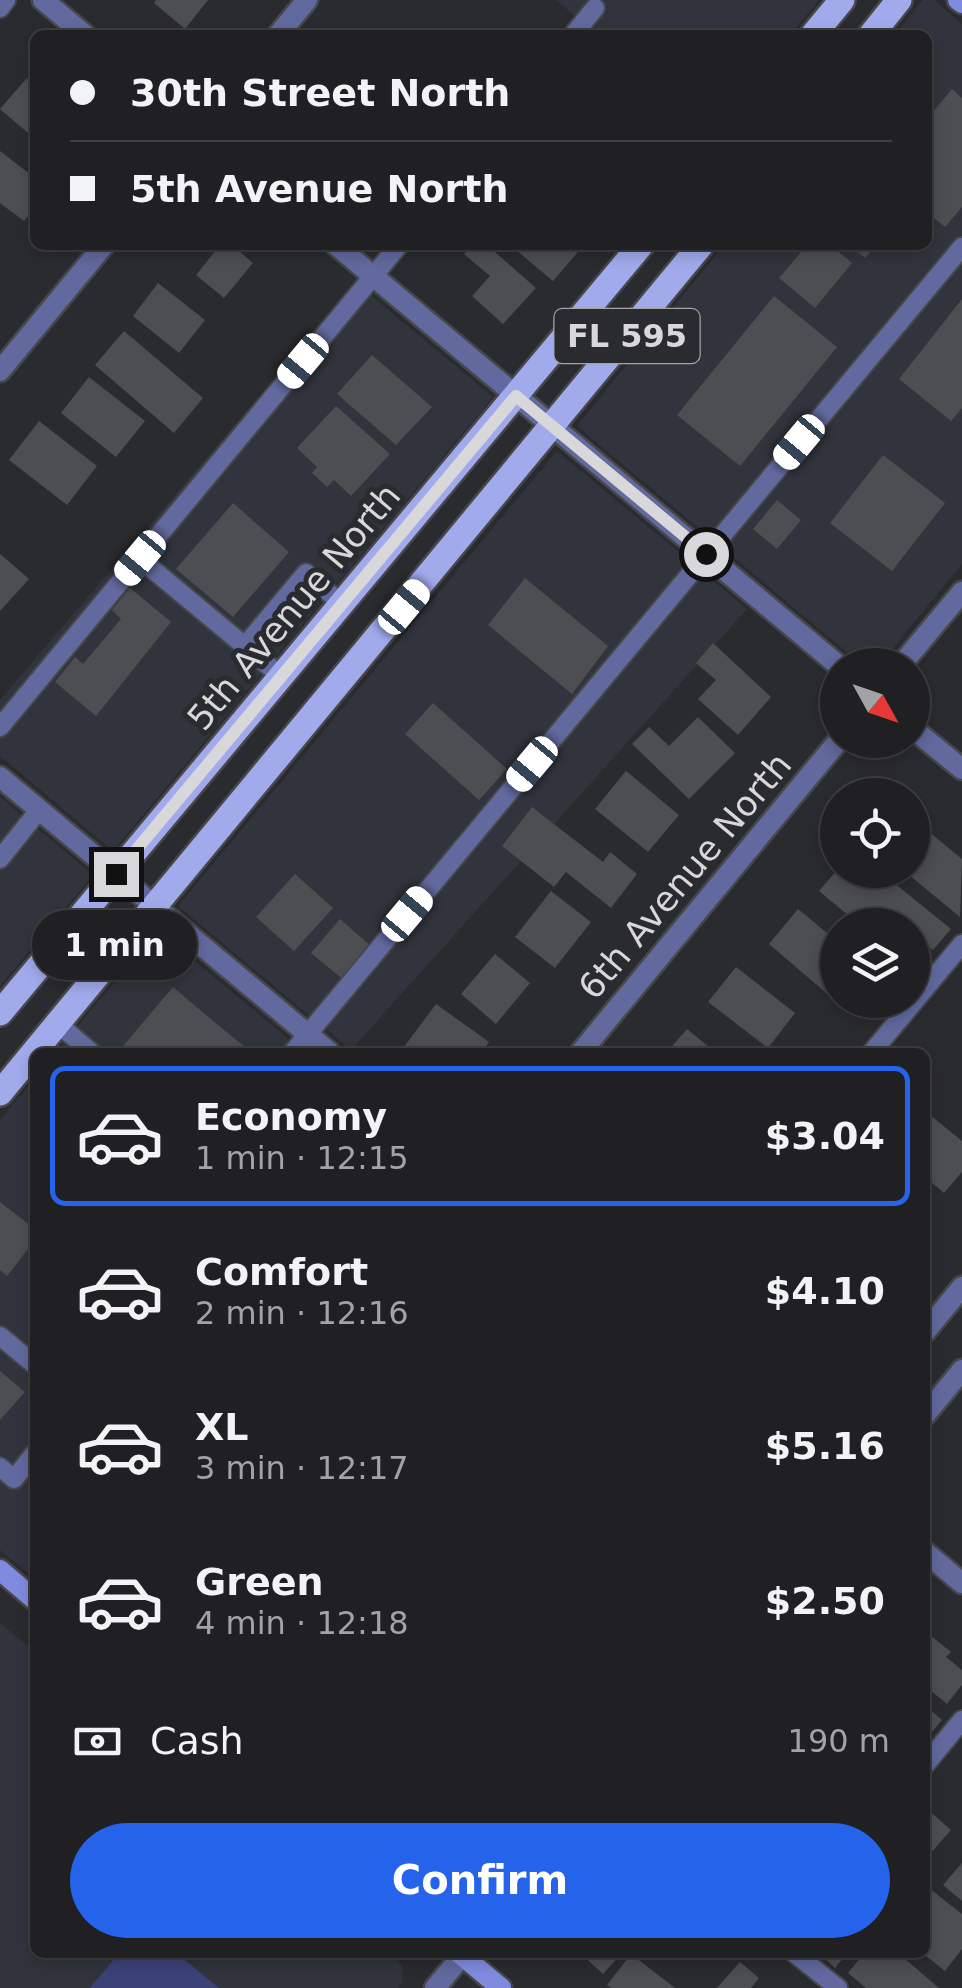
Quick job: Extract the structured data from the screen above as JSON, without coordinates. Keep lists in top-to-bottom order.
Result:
{
  "streets": {
    "main road": ["FL 595", "5th Avenue North"],
    "street": ["6th Avenue North"]
  },
  "north": "bottom right",
  "page": {
    "banner": ["30th Street North", "5th Avenue North"],
    "bubble": "1 min",
    "list": [
      {
        "name": "Economy",
        "note": "1 min · 12:15",
        "value": "$3.04"
      },
      {
        "name": "Comfort",
        "note": "2 min · 12:16",
        "value": "$4.10"
      },
      {
        "name": "XL",
        "note": "3 min · 12:17",
        "value": "$5.16"
      },
      {
        "name": "Green",
        "note": "4 min · 12:18",
        "value": "$2.50"
      }
    ],
    "pay": ["Cash", "190 m"],
    "buttons": "Confirm"
  }
}
